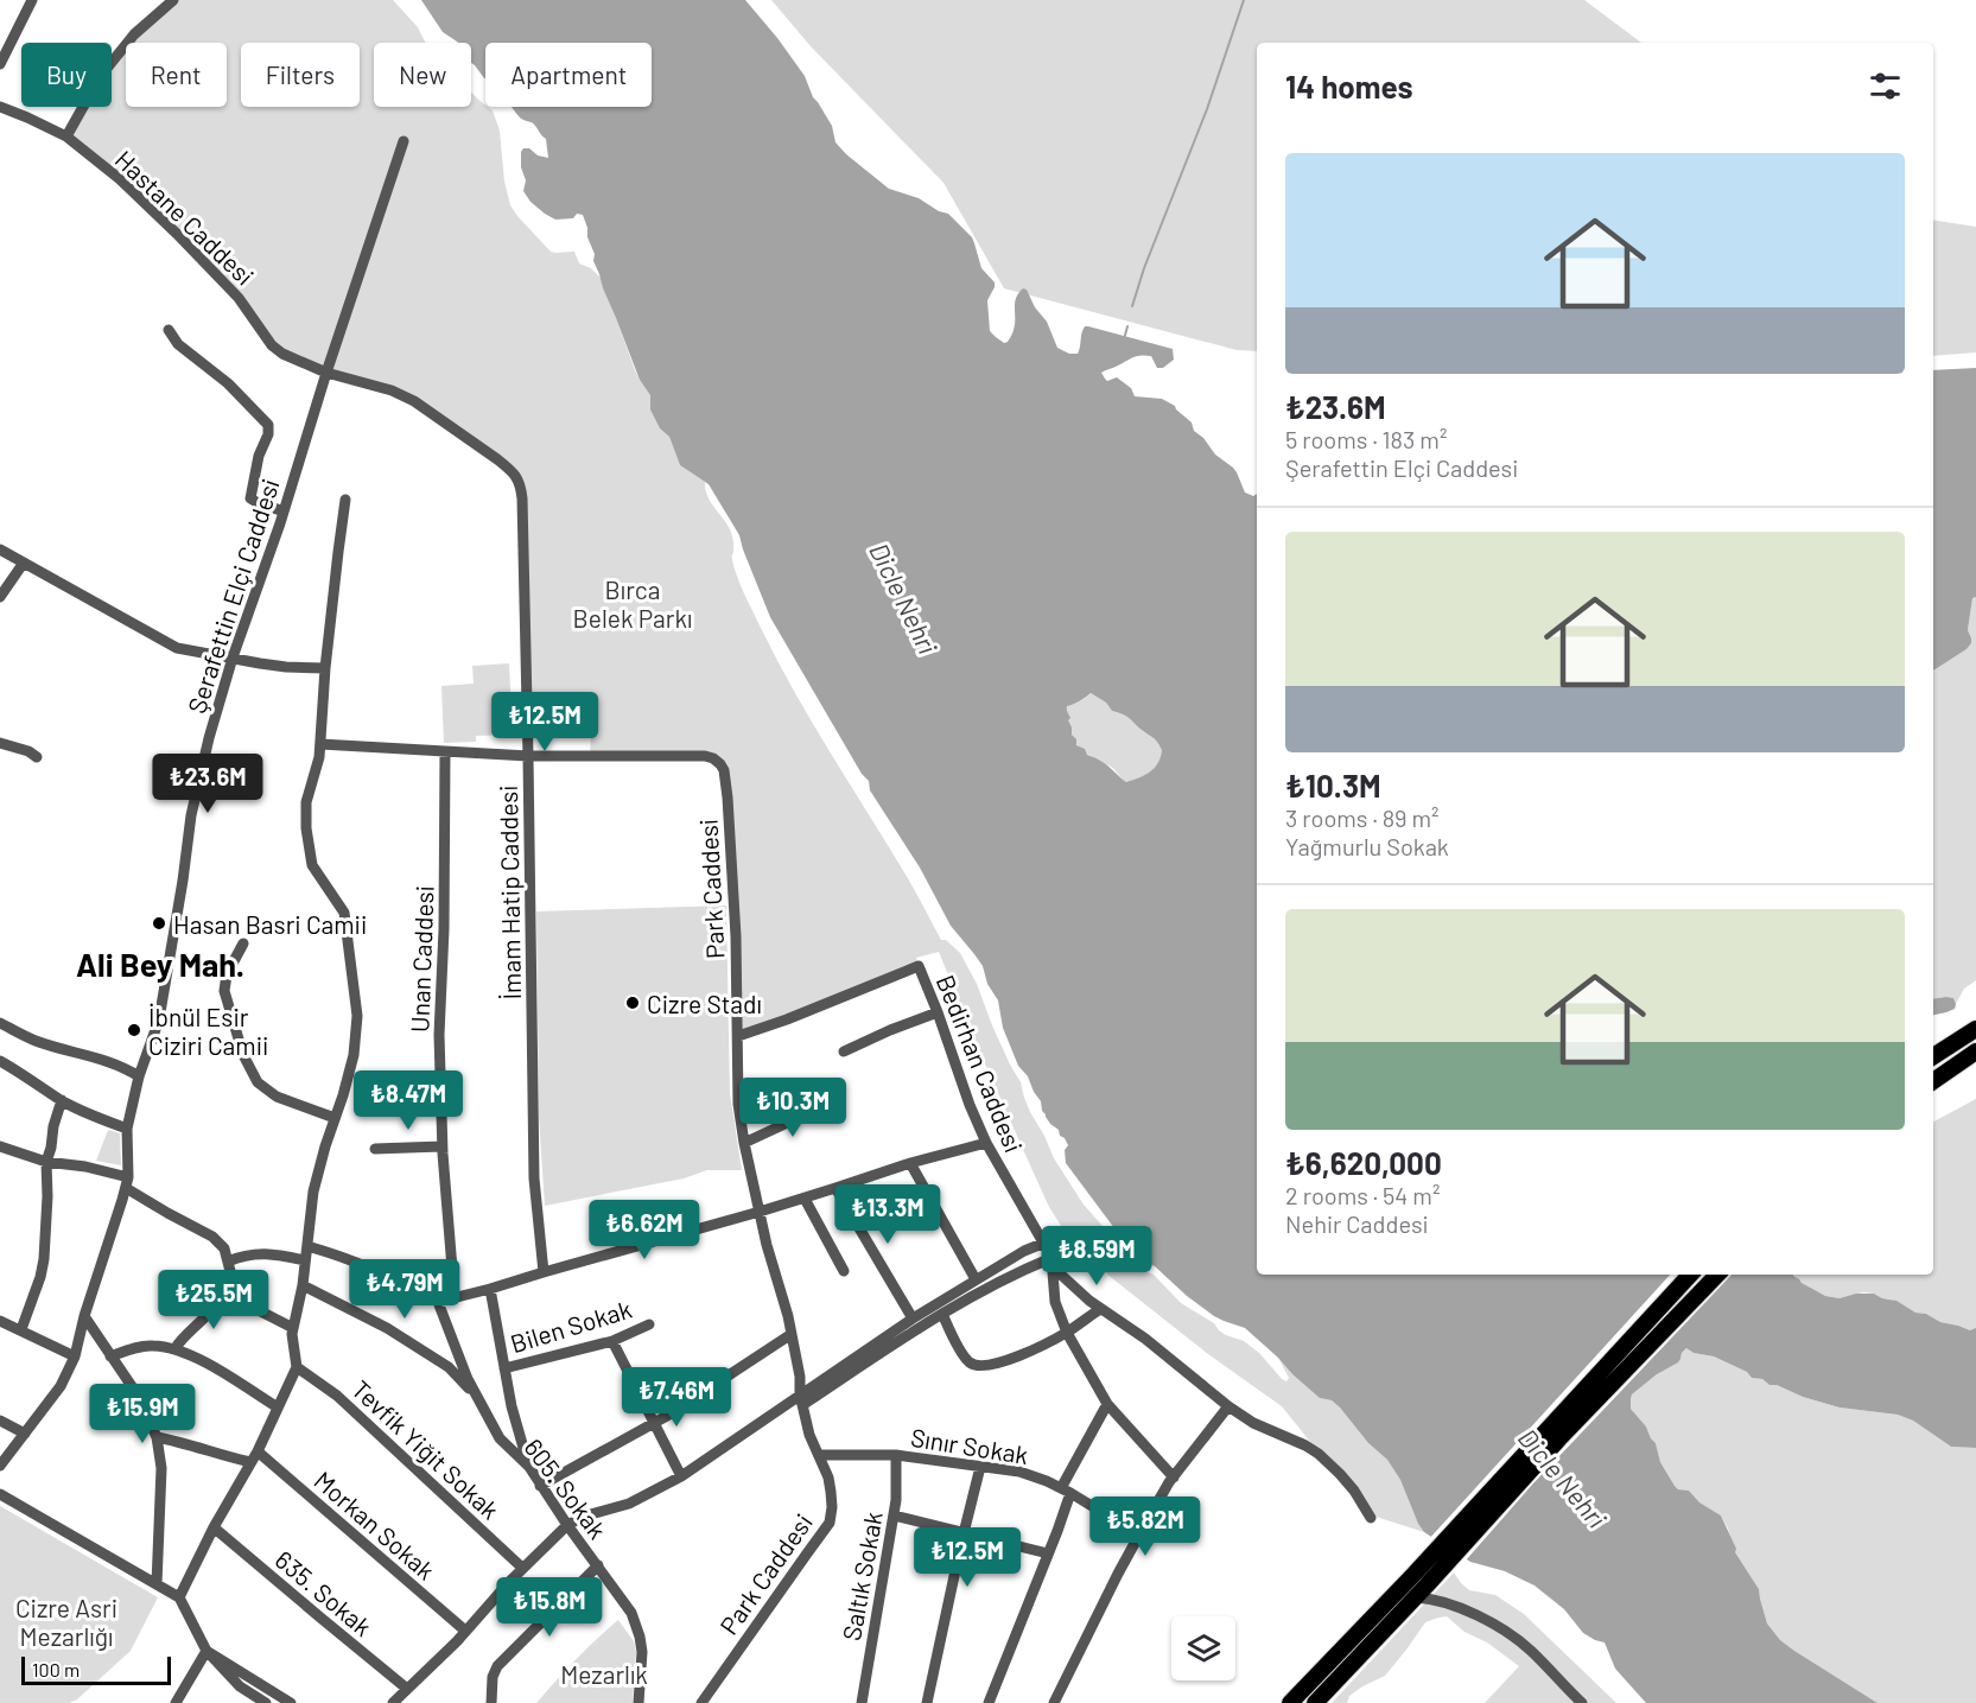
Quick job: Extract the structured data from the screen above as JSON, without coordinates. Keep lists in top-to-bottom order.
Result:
{
  "streets": {
    "street": [
      "Hastane Caddesi",
      "Şerafettin Elçi Caddesi",
      "Park Caddesi",
      "İmam Hatip Caddesi",
      "Unan Caddesi",
      "Bedirhan Caddesi",
      "Bilen Sokak",
      "Sınır Sokak",
      "Tevfik Yiğit Sokak",
      "605. Sokak",
      "Morkan Sokak",
      "Saltık Sokak",
      "635. Sokak"
    ]
  },
  "crossings": [
    ["Hastane Caddesi", "Şerafettin Elçi Caddesi"],
    ["Hastane Caddesi", "İmam Hatip Caddesi"],
    ["Şerafettin Elçi Caddesi", "İmam Hatip Caddesi"],
    ["Park Caddesi", "İmam Hatip Caddesi"],
    ["Park Caddesi", "Unan Caddesi"],
    ["Park Caddesi", "Bedirhan Caddesi"],
    ["Park Caddesi", "Sınır Sokak"],
    ["Sınır Sokak", "Saltık Sokak"]
  ],
  "districts": ["Ali Bey Mah."],
  "water": ["Dicle Nehri"],
  "parks": ["Bırca Belek Parkı", "Cizre Asri Mezarlığı", "Mezarlık"],
  "places": ["Hasan Basri Camii", "Cizre Stadı", "İbnül Esir Ciziri Camii"],
  "scale_bar": "100 m",
  "page": {
    "chip": [
      "Buy",
      "Rent",
      "Filters",
      "New",
      "Apartment"
    ],
    "heading": "14 homes",
    "list": [
      {
        "name": "₺23.6M",
        "note": "5 rooms · 183 m² · Şerafettin Elçi Caddesi"
      },
      {
        "name": "₺10.3M",
        "note": "3 rooms · 89 m² · Yağmurlu Sokak"
      },
      {
        "name": "₺6,620,000",
        "note": "2 rooms · 54 m² · Nehir Caddesi"
      }
    ],
    "price": [
      "₺12.5M",
      "₺23.6M",
      "₺8.47M",
      "₺10.3M",
      "₺13.3M",
      "₺6.62M",
      "₺8.59M",
      "₺4.79M",
      "₺25.5M",
      "₺7.46M",
      "₺15.9M",
      "₺5.82M",
      "₺12.5M",
      "₺15.8M"
    ],
    "scale": "100 m"
  }
}
